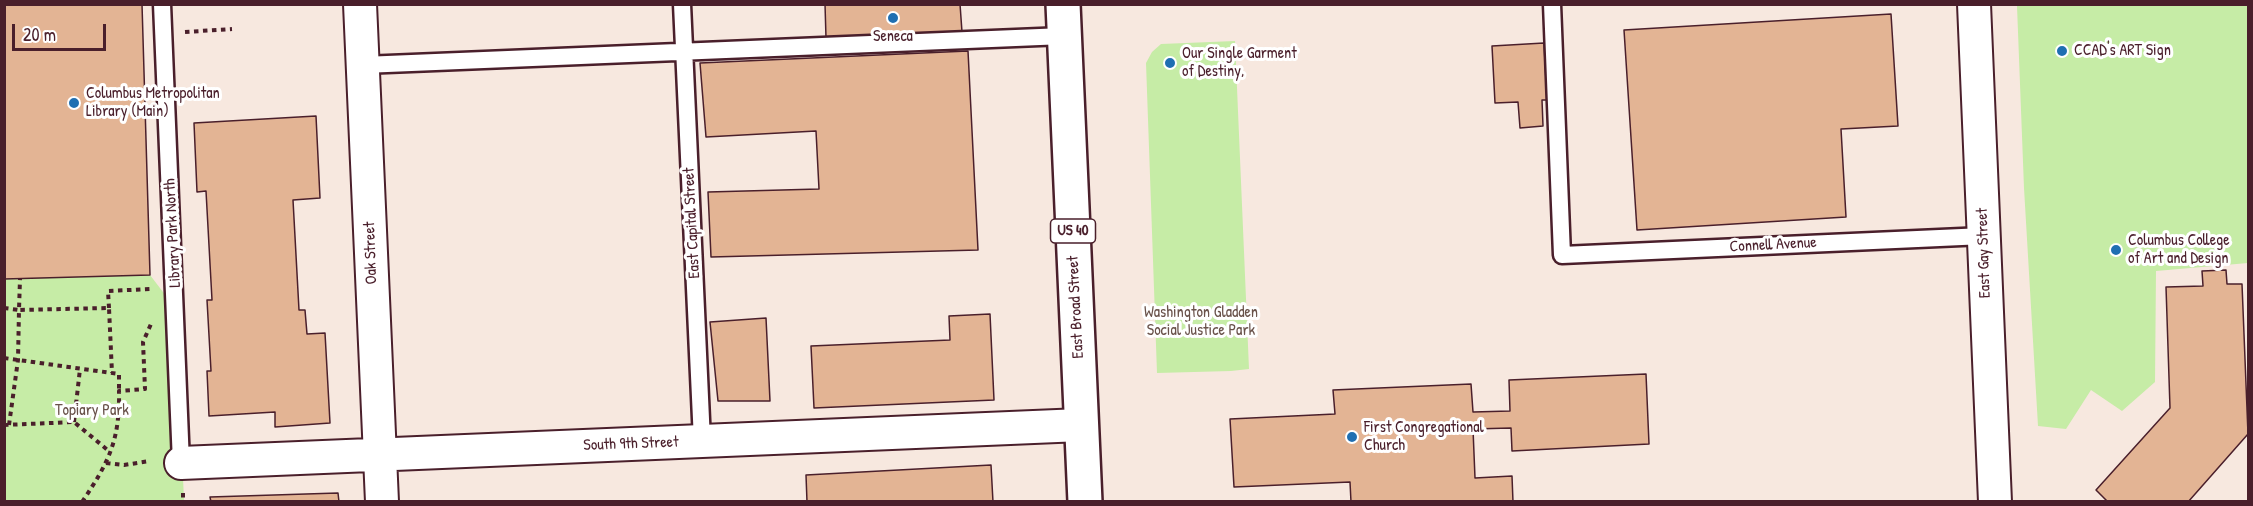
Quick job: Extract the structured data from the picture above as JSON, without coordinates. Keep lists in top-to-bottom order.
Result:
{
  "streets": {
    "main road": ["US 40", "East Broad Street"],
    "street": ["Oak Street", "East Gay Street", "South 9th Street"],
    "lane": ["East Capital Street", "Library Park North", "Connell Avenue"]
  },
  "crossings": [
    ["East Capital Street", "South 9th Street"],
    ["Library Park North", "South 9th Street"],
    ["Connell Avenue", "East Gay Street"],
    ["Oak Street", "South 9th Street"],
    ["East Broad Street", "South 9th Street"]
  ],
  "parks": ["Washington Gladden Social Justice Park", "Topiary Park"],
  "places": [
    "Seneca",
    "CCAD's ART Sign",
    "Our Single Garment of Destiny,",
    "Columbus Metropolitan Library (Main)",
    "Columbus College of Art and Design",
    "First Congregational Church"
  ],
  "scale_bar": "20 m"
}
